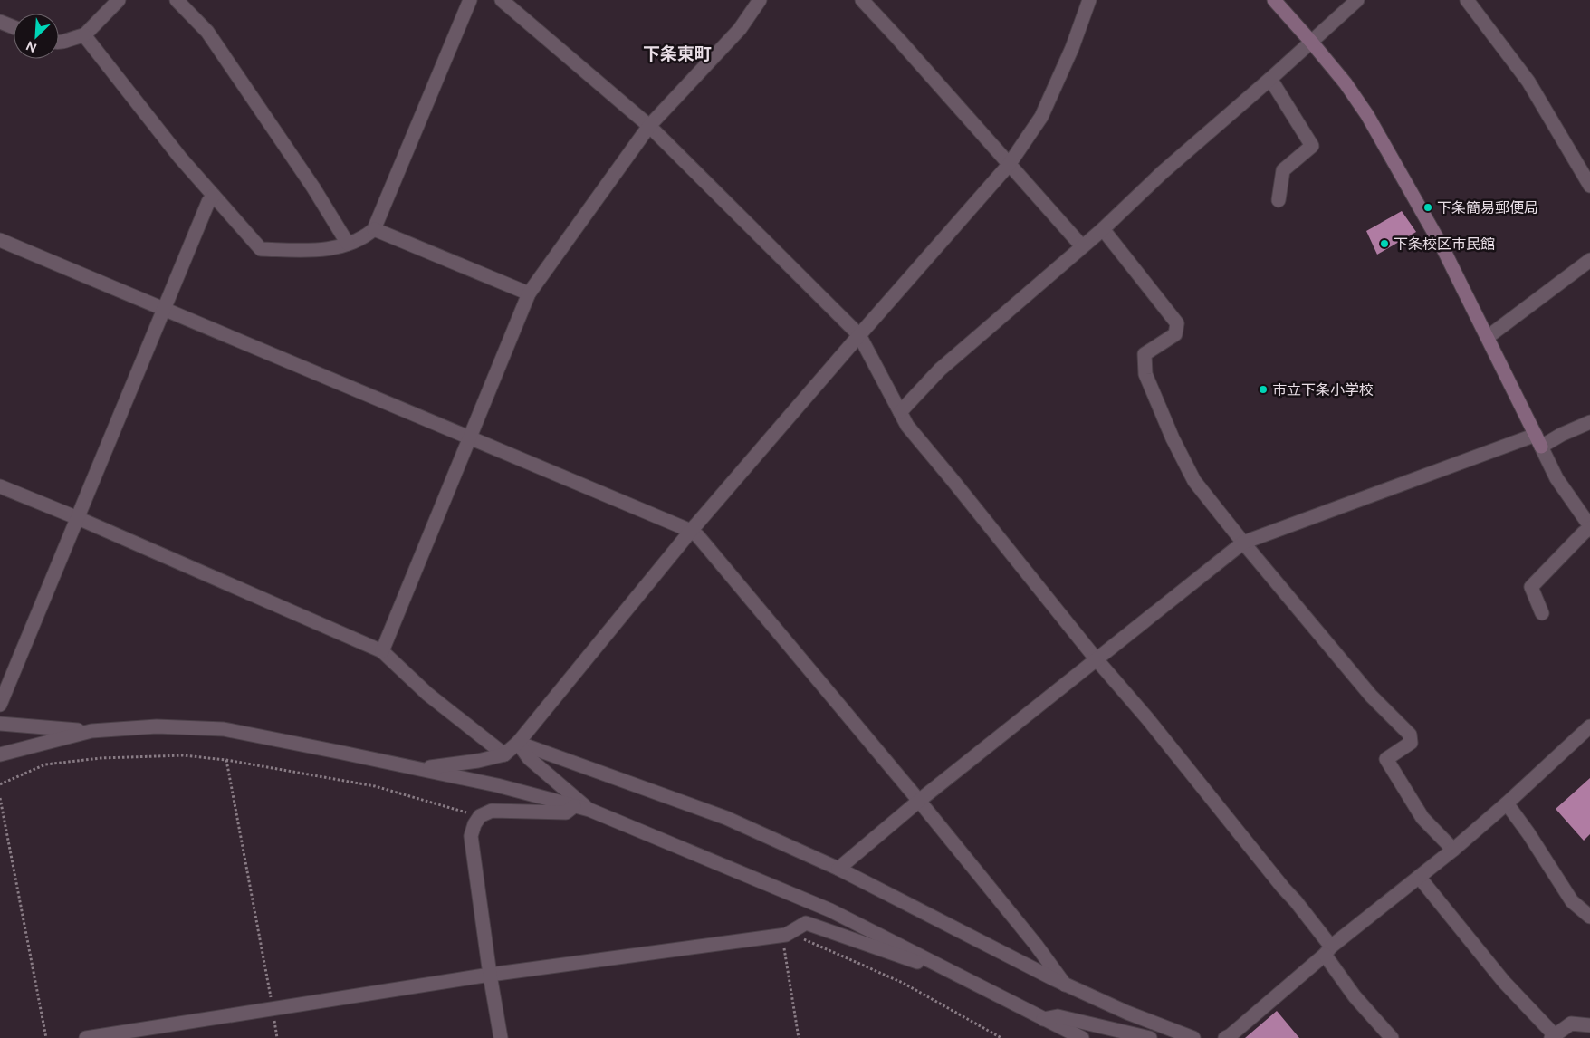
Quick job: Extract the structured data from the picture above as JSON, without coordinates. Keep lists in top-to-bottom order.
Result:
{
  "districts": ["下条東町"],
  "places": ["下条簡易郵便局", "下条校区市民館", "市立下条小学校"],
  "north": "bottom left"
}
